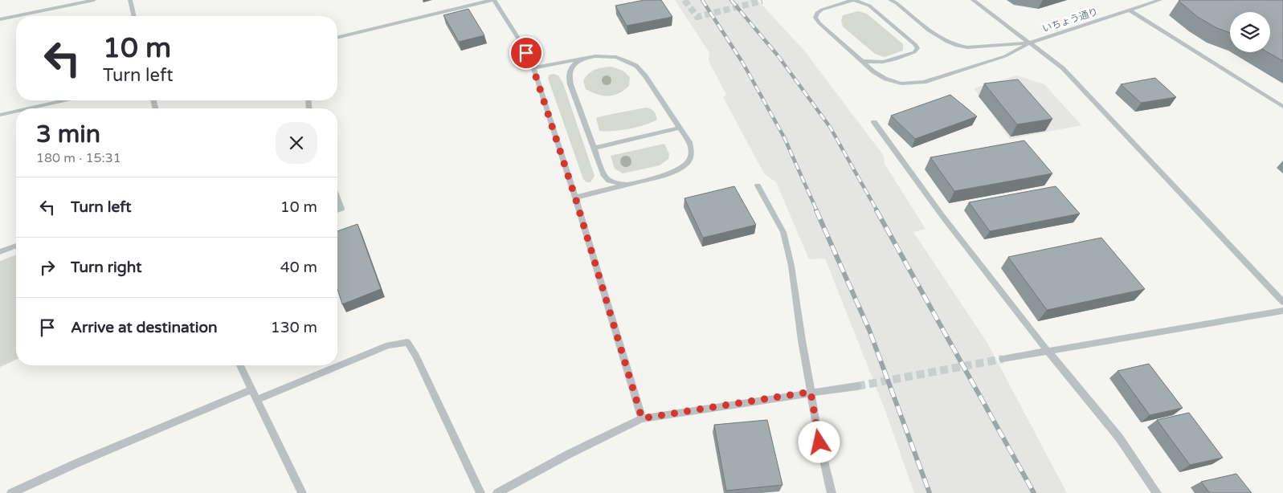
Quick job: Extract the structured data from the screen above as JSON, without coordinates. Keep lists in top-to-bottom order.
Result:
{
  "streets": {
    "street": ["いちょう通り"]
  },
  "page": {
    "turn": ["10 m", "Turn left"],
    "heading": ["3 min", "180 m · 15:31"],
    "list": [
      {
        "name": "Turn left",
        "value": "10 m"
      },
      {
        "name": "Turn right",
        "value": "40 m"
      },
      {
        "name": "Arrive at destination",
        "value": "130 m"
      }
    ]
  }
}
